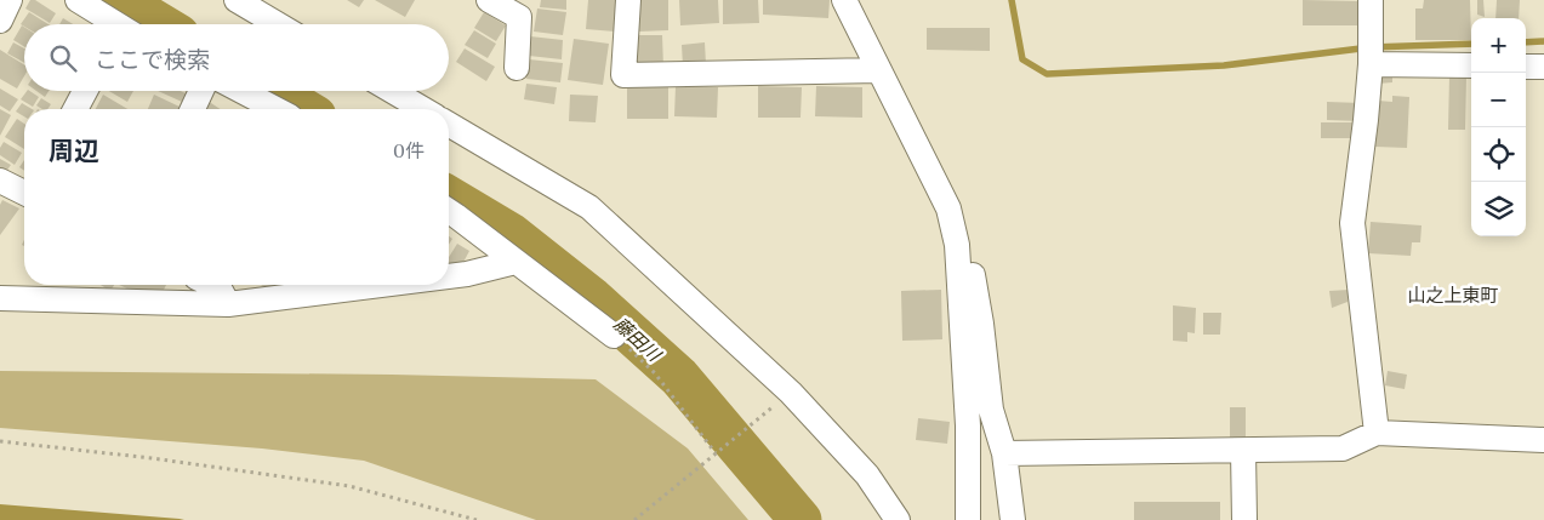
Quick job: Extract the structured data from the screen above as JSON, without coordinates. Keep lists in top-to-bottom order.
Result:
{
  "districts": ["山之上東町"],
  "water": ["藤田川"],
  "page": {
    "map_buttons": ["+", "−"],
    "search": "ここで検索",
    "heading": ["周辺", "0件"]
  }
}
